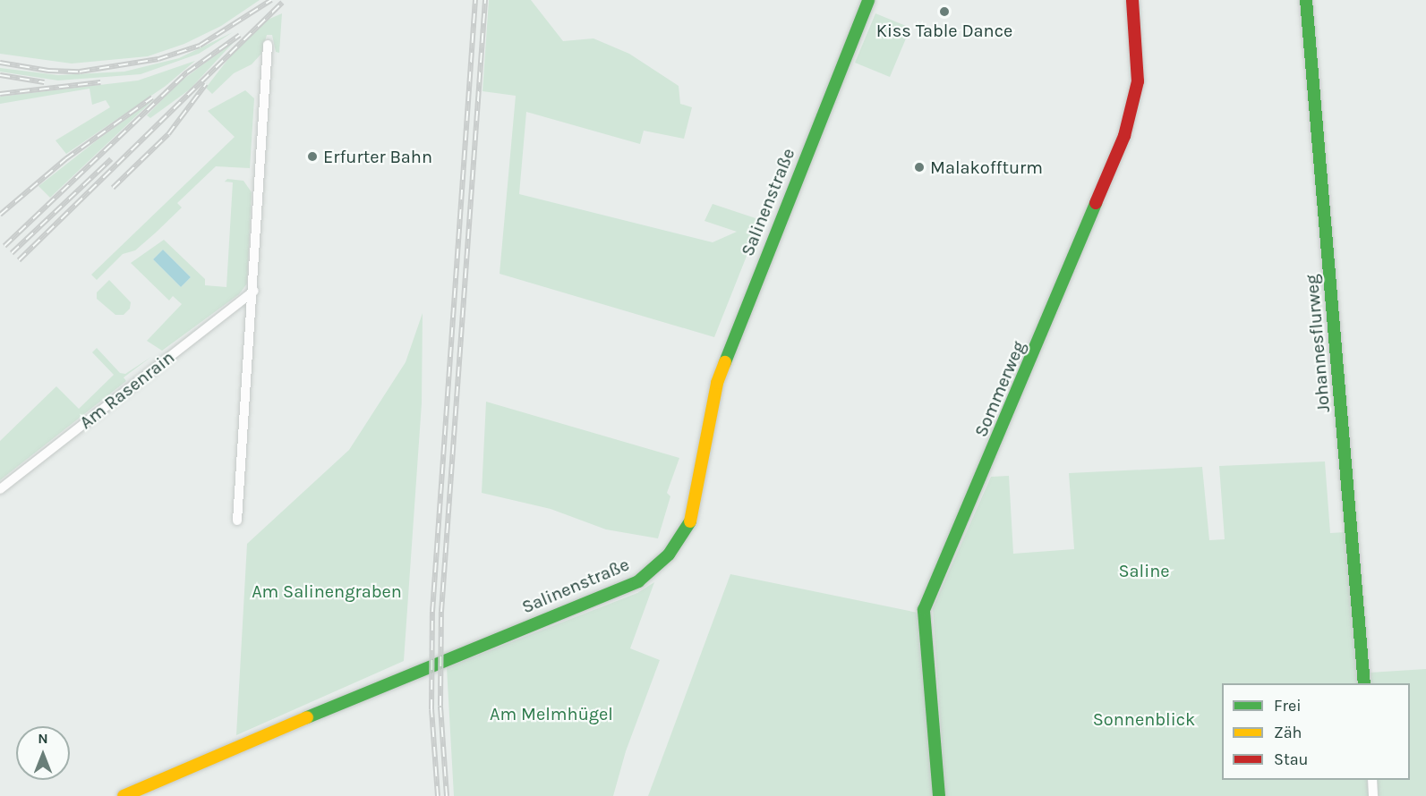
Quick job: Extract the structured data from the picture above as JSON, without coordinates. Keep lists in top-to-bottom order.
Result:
{
  "streets": {
    "street": [
      "Salinenstraße",
      "Johannesflurweg",
      "Sommerweg",
      "Am Rasenrain"
    ]
  },
  "parks": [
    "Saline",
    "Am Salinengraben",
    "Am Melmhügel",
    "Sonnenblick"
  ],
  "places": ["Kiss Table Dance", "Erfurter Bahn", "Malakoffturm"],
  "legend": ["Frei", "Zäh", "Stau"],
  "north": "top"
}
